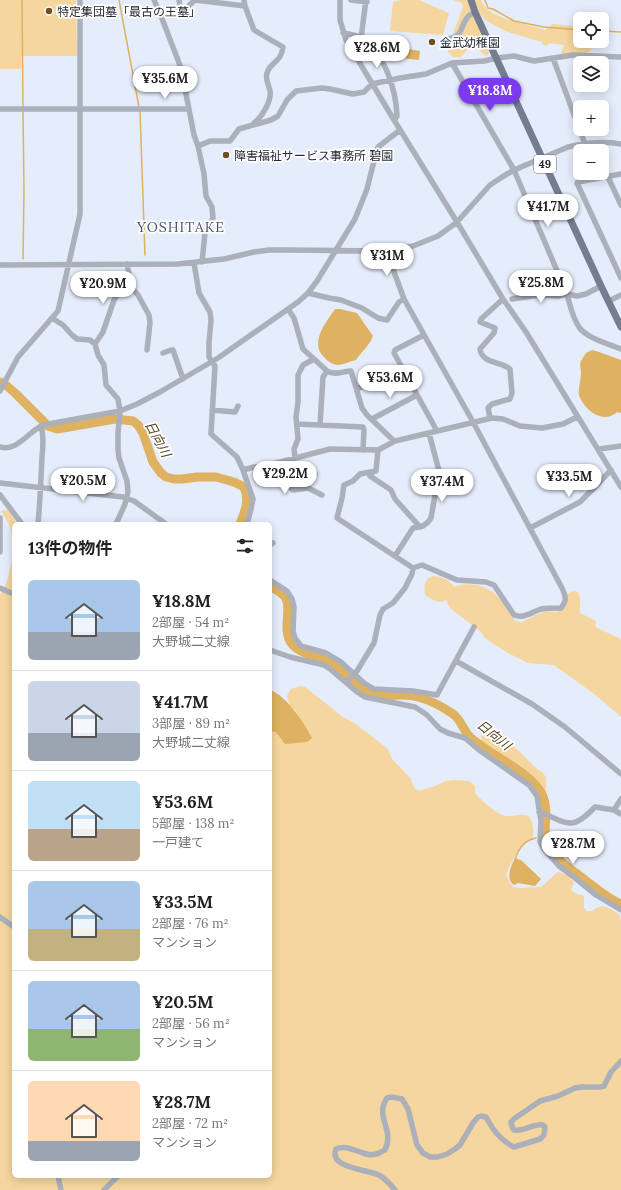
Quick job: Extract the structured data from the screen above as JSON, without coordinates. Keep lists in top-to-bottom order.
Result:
{
  "streets": {
    "main road": ["49"]
  },
  "districts": ["YOSHITAKE"],
  "water": ["日向川"],
  "places": ["特定集団墓「最古の王墓」", "金武幼稚園", "障害福祉サービス事務所 碧園"],
  "page": {
    "map_buttons": ["+", "−"],
    "price": [
      "¥28.6M",
      "¥35.6M",
      "¥18.8M",
      "¥41.7M",
      "¥31M",
      "¥25.8M",
      "¥20.9M",
      "¥53.6M",
      "¥29.2M",
      "¥33.5M",
      "¥20.5M",
      "¥37.4M",
      "¥28.7M"
    ],
    "heading": "13件の物件",
    "list": [
      {
        "name": "¥18.8M",
        "note": "2部屋 · 54 m² · 大野城二丈線"
      },
      {
        "name": "¥41.7M",
        "note": "3部屋 · 89 m² · 大野城二丈線"
      },
      {
        "name": "¥53.6M",
        "note": "5部屋 · 138 m² · 一戸建て"
      },
      {
        "name": "¥33.5M",
        "note": "2部屋 · 76 m² · マンション"
      },
      {
        "name": "¥20.5M",
        "note": "2部屋 · 56 m² · マンション"
      },
      {
        "name": "¥28.7M",
        "note": "2部屋 · 72 m² · マンション"
      }
    ]
  }
}
